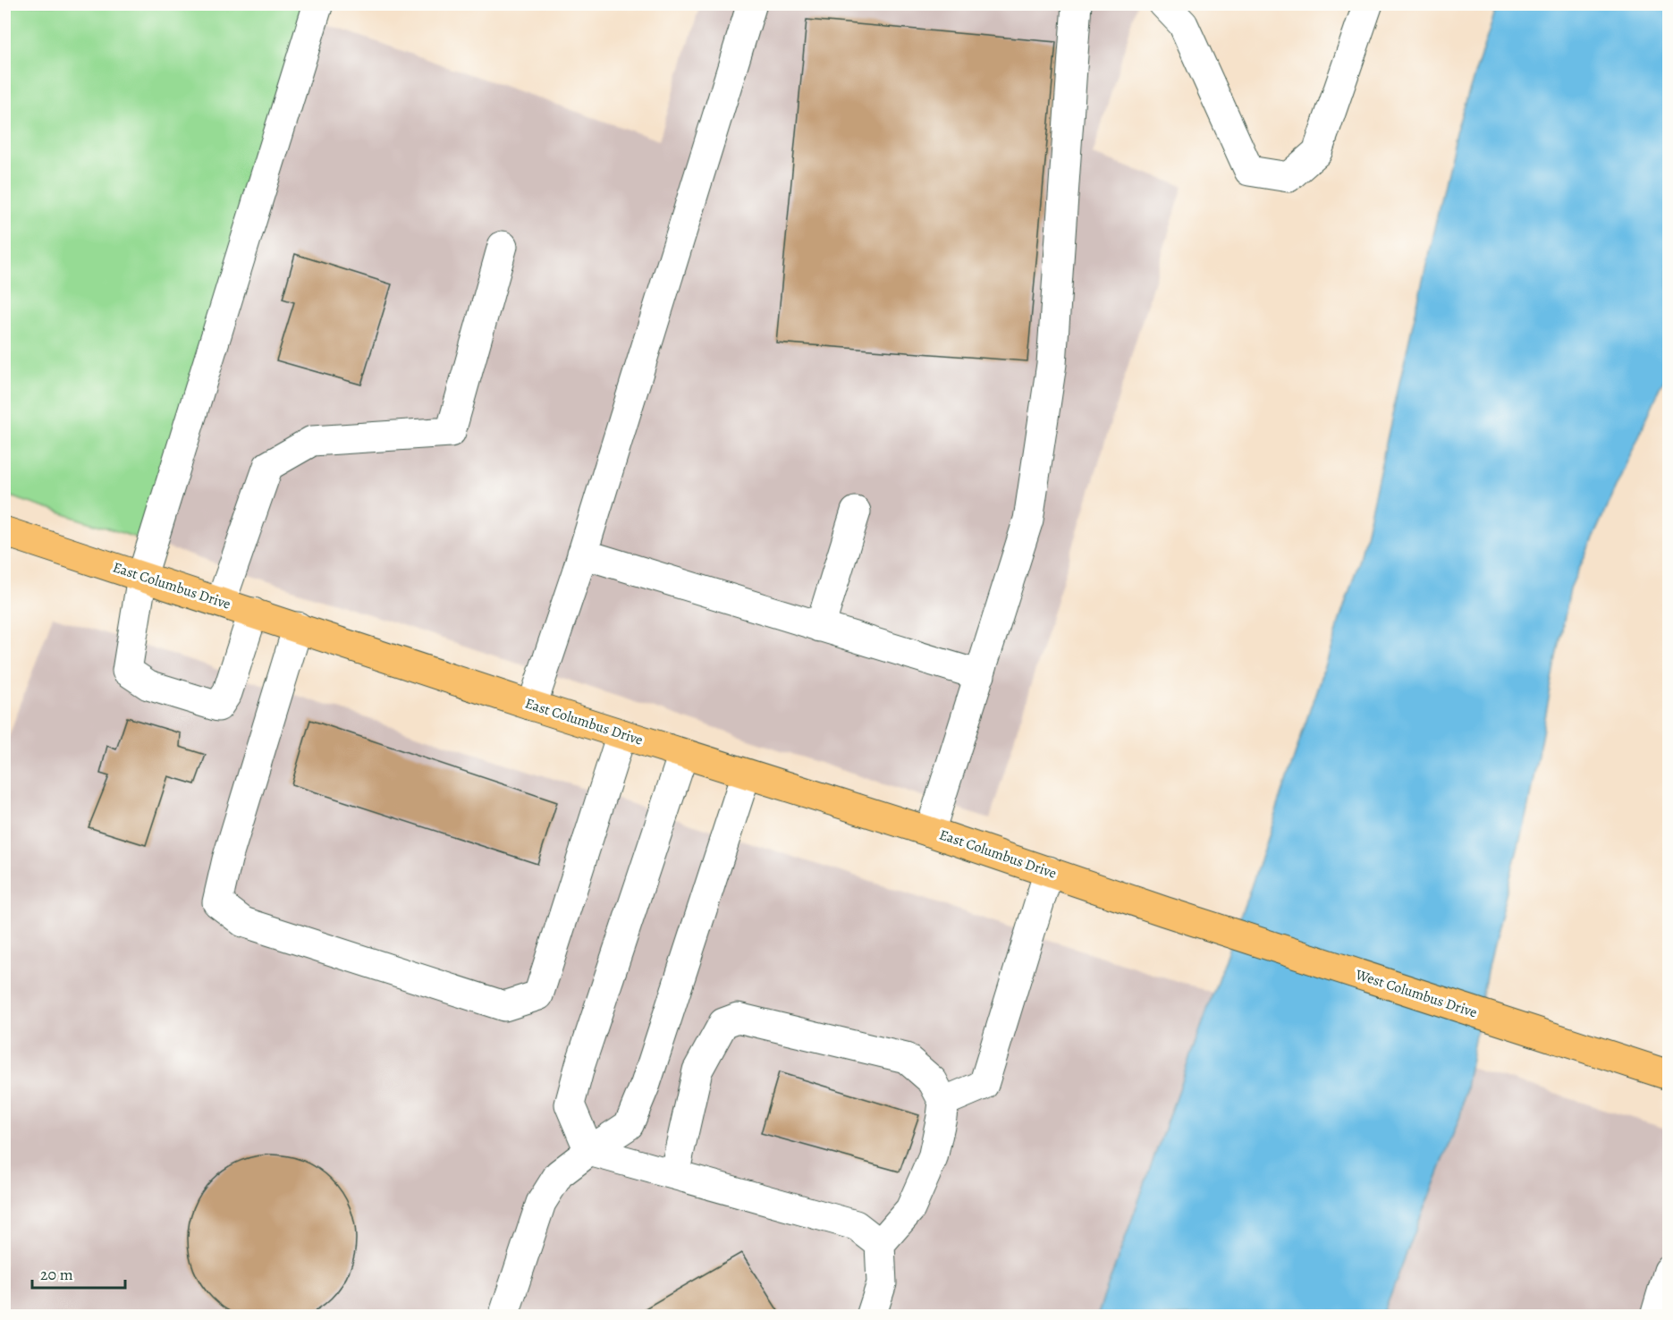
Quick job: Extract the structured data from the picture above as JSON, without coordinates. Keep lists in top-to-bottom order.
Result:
{
  "streets": {
    "main road": ["East Columbus Drive", "West Columbus Drive"]
  },
  "crossings": [
    ["East Columbus Drive", "West Columbus Drive"]
  ],
  "scale_bar": "20 m"
}
